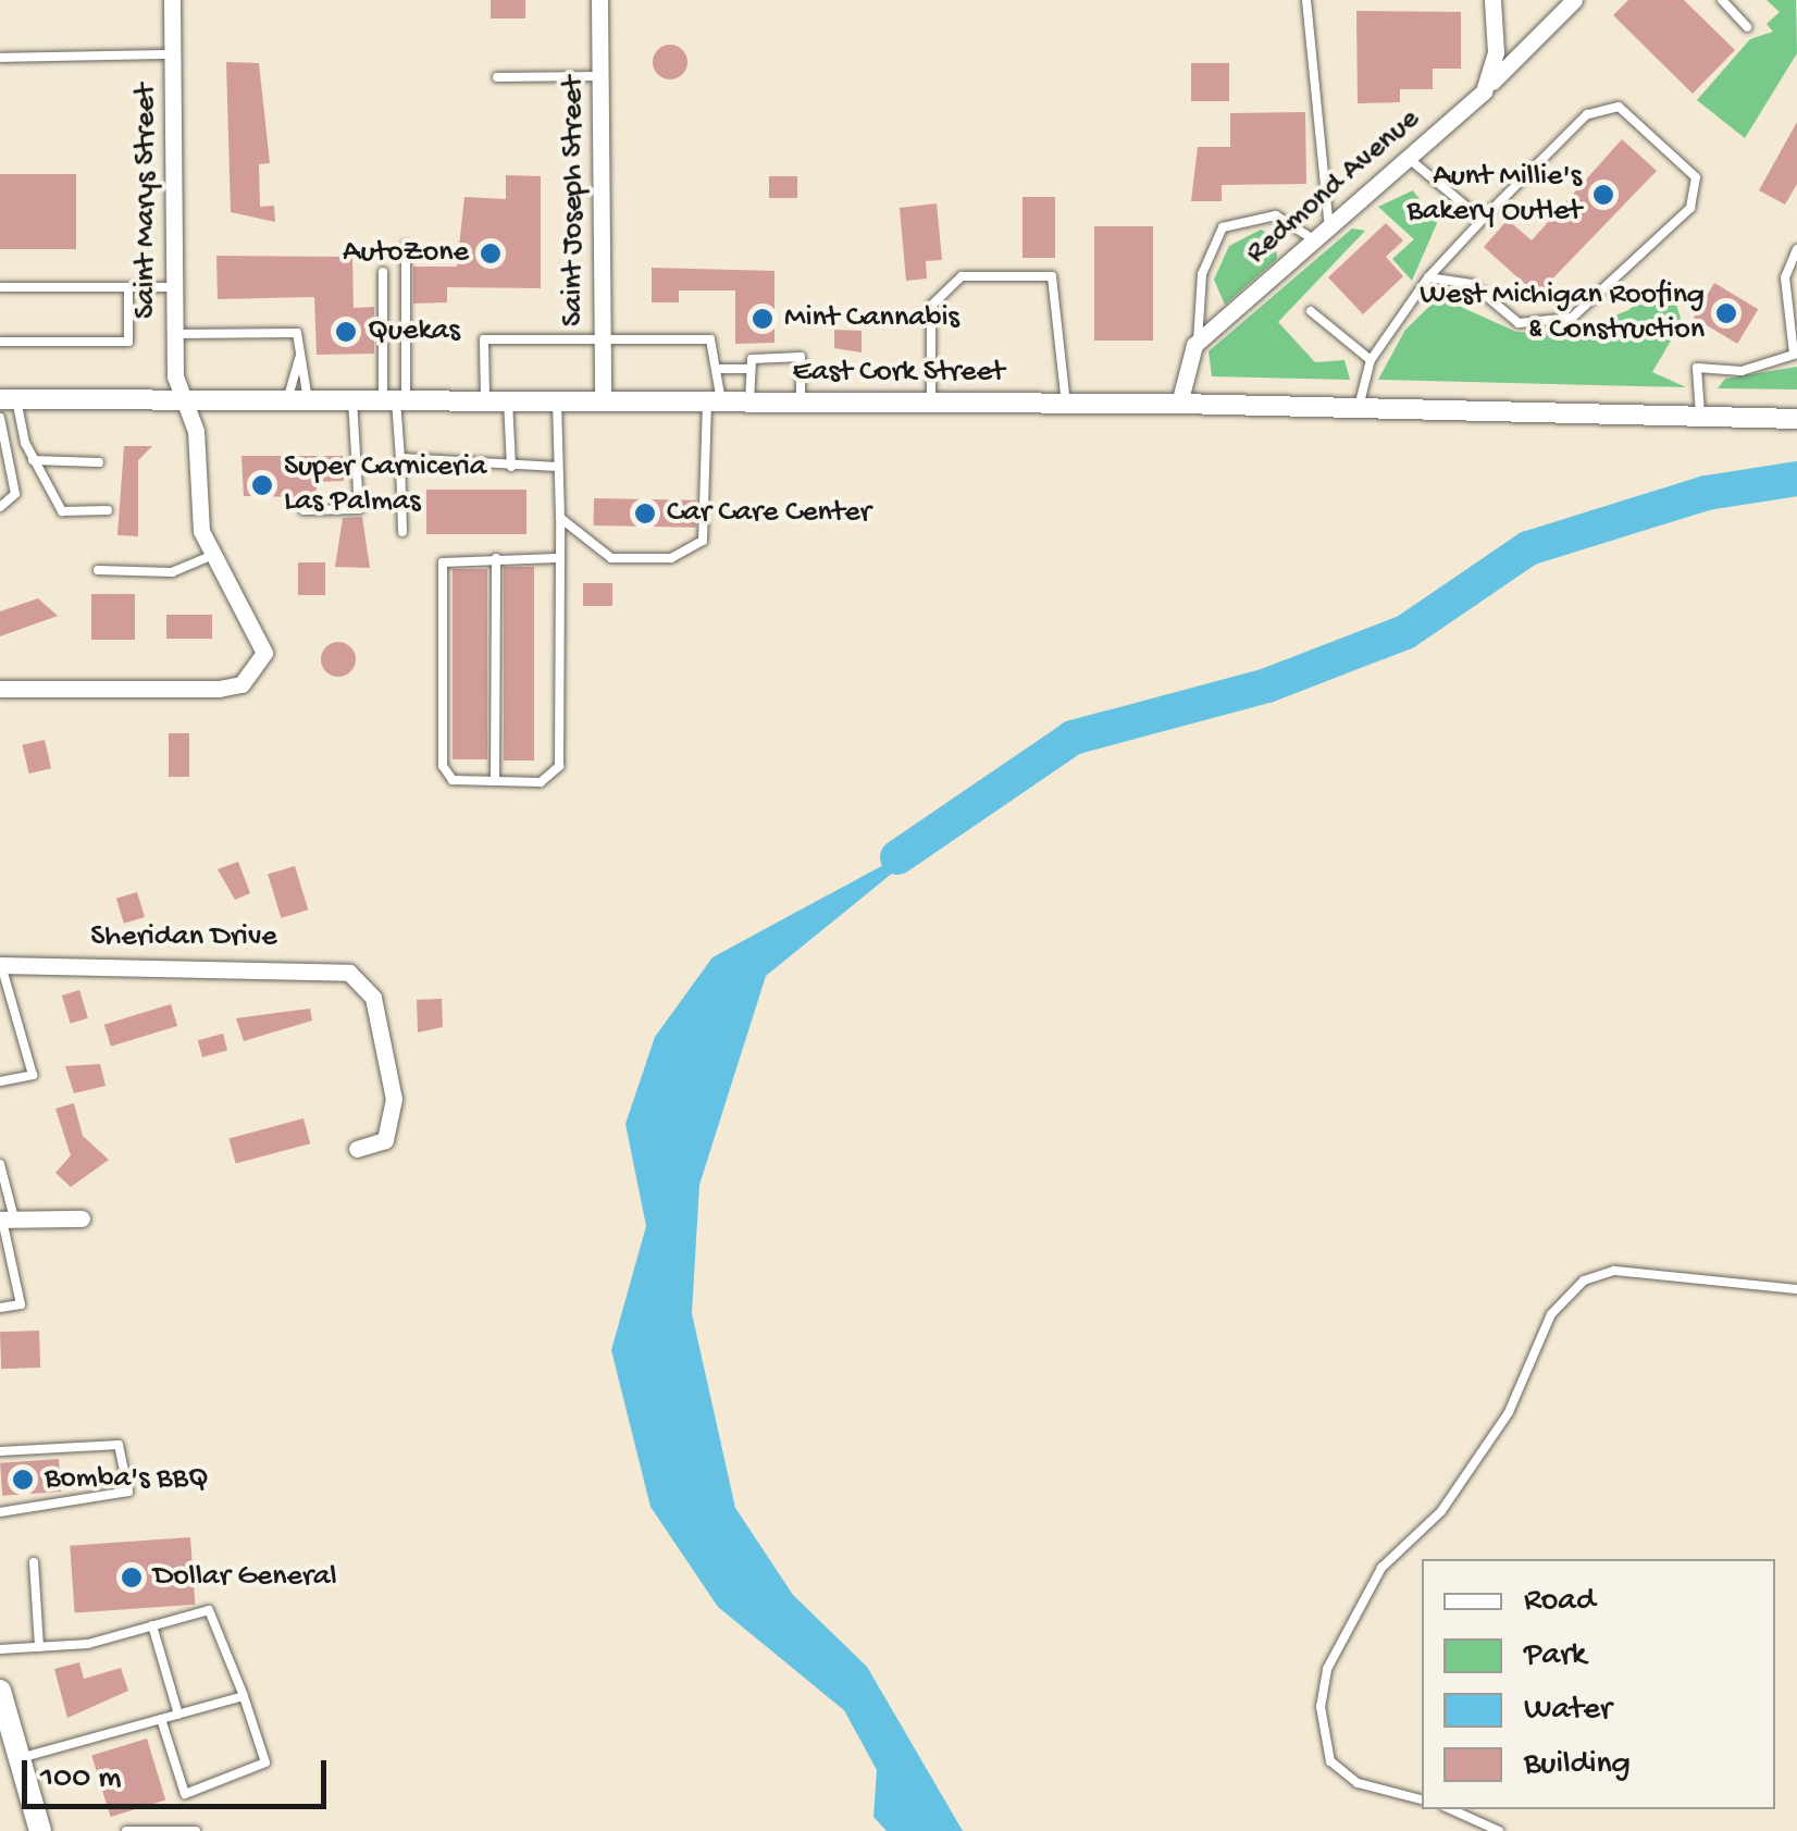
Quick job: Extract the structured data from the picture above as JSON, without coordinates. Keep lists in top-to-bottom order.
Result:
{
  "streets": {
    "street": [
      "Redmond Avenue",
      "Saint Marys Street",
      "Saint Joseph Street",
      "East Cork Street",
      "Sheridan Drive"
    ]
  },
  "crossings": [
    ["Saint Marys Street", "East Cork Street"],
    ["Saint Joseph Street", "East Cork Street"]
  ],
  "places": [
    "Aunt Millie's Bakery Outlet",
    "AutoZone",
    "West Michigan Roofing & Construction",
    "Mint Cannabis",
    "Quekas",
    "Super Carniceria Las Palmas",
    "Car Care Center",
    "Bomba's BBQ",
    "Dollar General"
  ],
  "legend": [
    "Road",
    "Park",
    "Water",
    "Building"
  ],
  "scale_bar": "100 m"
}
